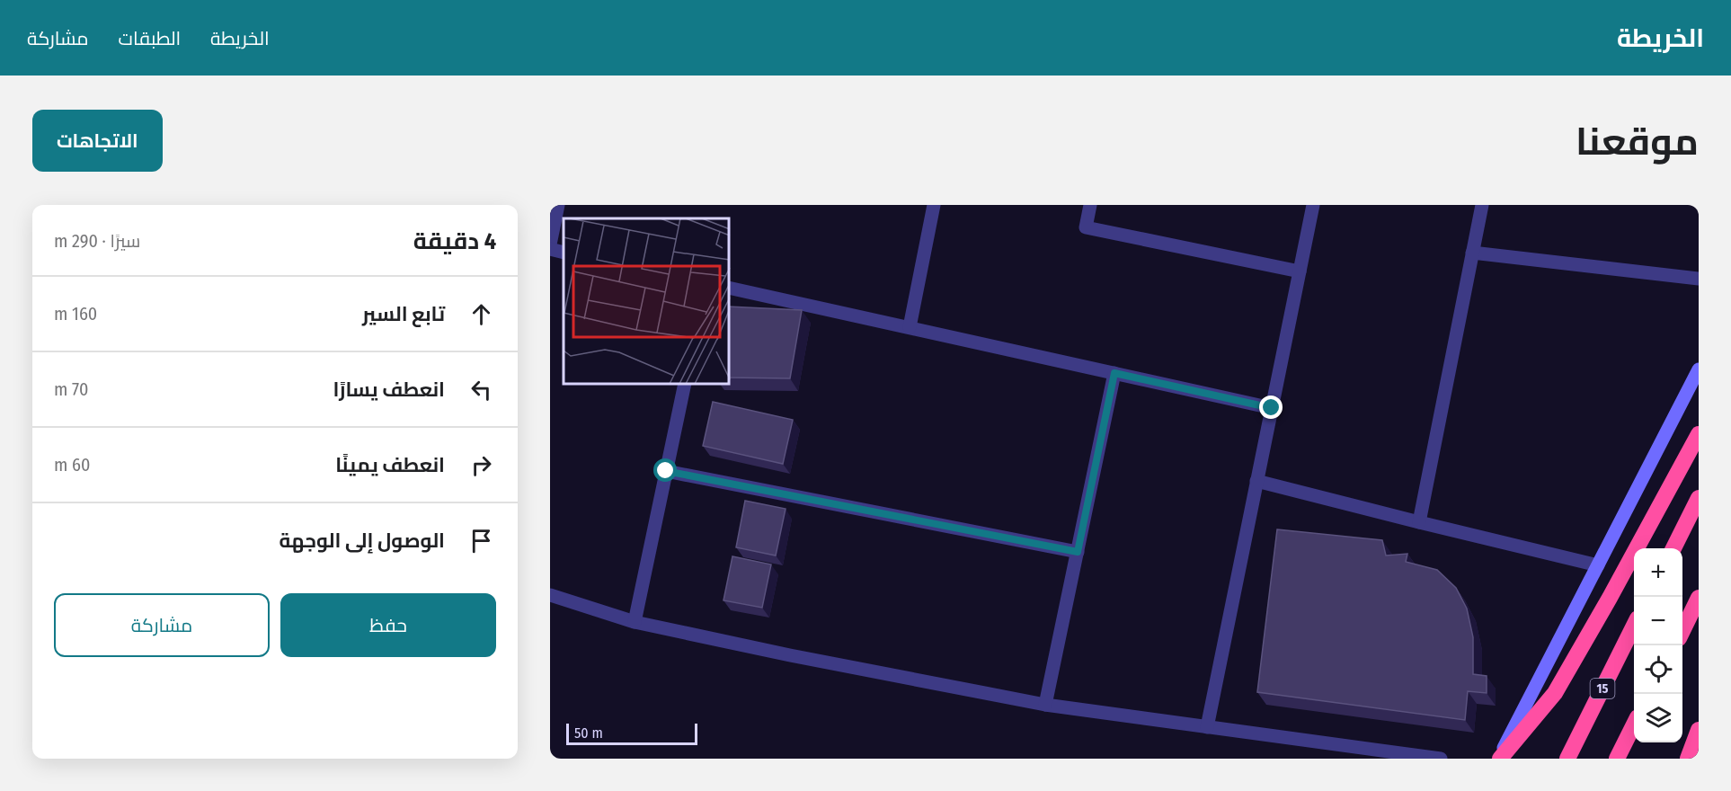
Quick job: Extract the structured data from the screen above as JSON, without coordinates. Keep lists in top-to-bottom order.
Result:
{
  "streets": {
    "highway": ["15"]
  },
  "scale_bar": "50 m",
  "page": {
    "header": "الخريطة",
    "nav": ["الخريطة", "الطبقات", "مشاركة"],
    "title": "موقعنا",
    "buttons": [
      "الاتجاهات",
      ["حفظ", "مشاركة"]
    ],
    "heading": ["4 دقيقة", "سيرًا · 290 m"],
    "list": [
      ["تابع السير", "160 m"],
      ["انعطف يسارًا", "70 m"],
      ["انعطف يمينًا", "60 m"],
      "الوصول إلى الوجهة"
    ],
    "map_buttons": ["+", "−"],
    "scale": "50 m"
  }
}
